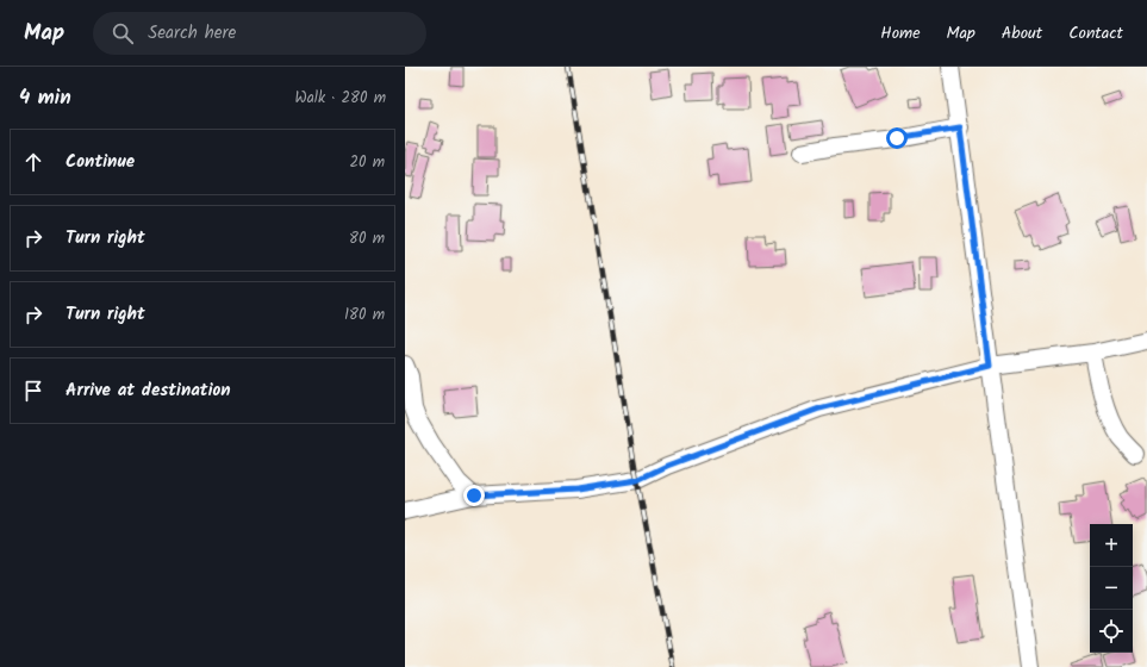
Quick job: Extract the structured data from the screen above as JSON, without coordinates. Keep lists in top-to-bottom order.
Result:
{
  "page": {
    "header": "Map",
    "search": "Search here",
    "nav": [
      "Home",
      "Map",
      "About",
      "Contact"
    ],
    "heading": ["4 min", "Walk · 280 m"],
    "list": [
      ["Continue", "20 m"],
      ["Turn right", "80 m"],
      ["Turn right", "180 m"],
      "Arrive at destination"
    ],
    "map_buttons": ["+", "−"]
  }
}
